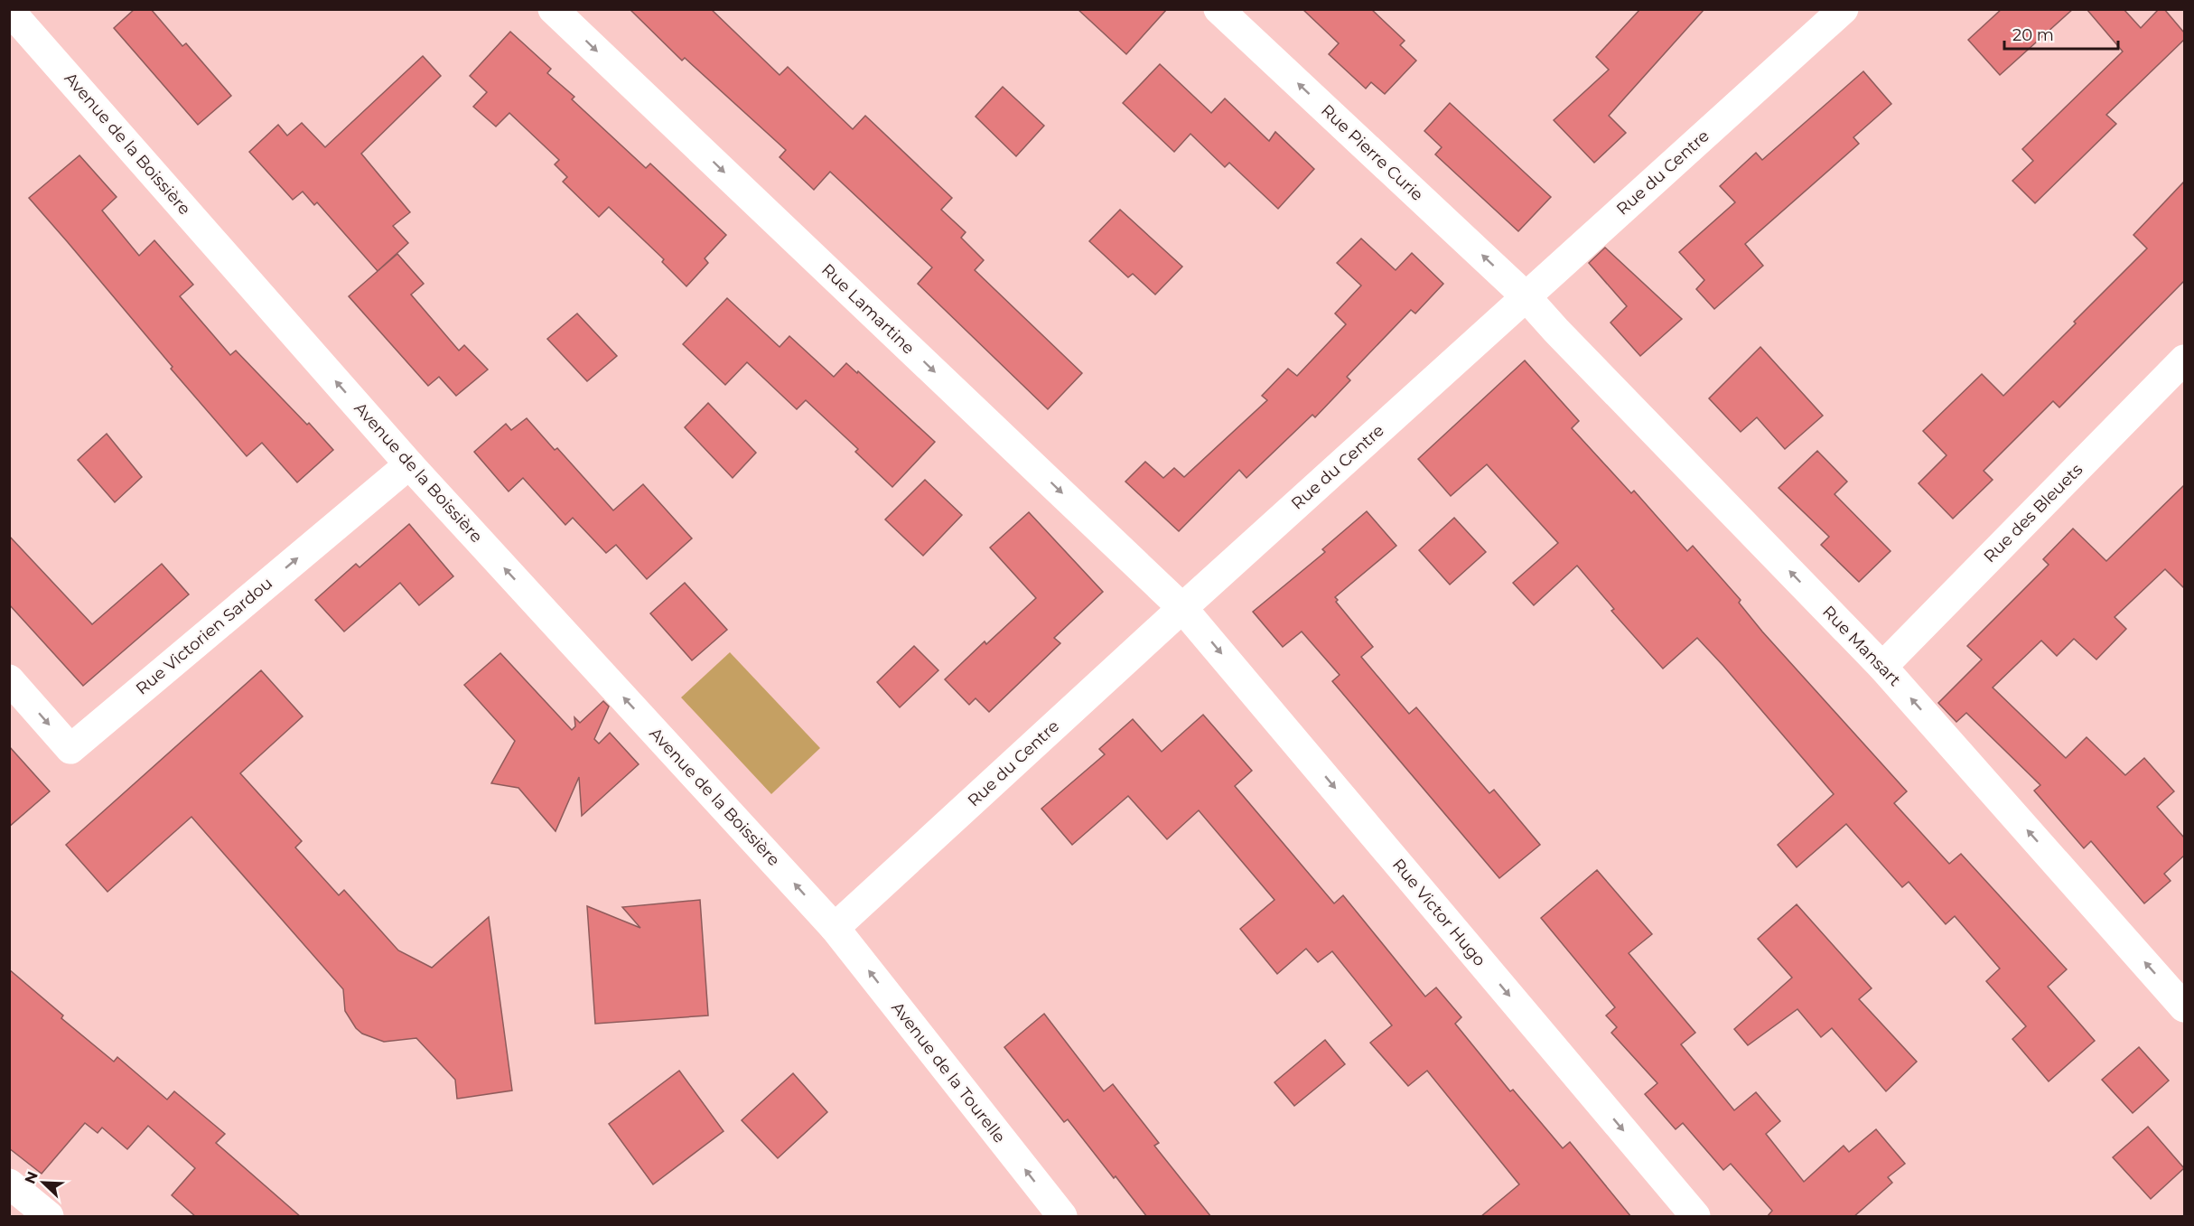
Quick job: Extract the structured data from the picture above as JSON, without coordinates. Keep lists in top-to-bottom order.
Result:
{
  "streets": {
    "street": [
      "Avenue de la Boissière",
      "Rue Pierre Curie",
      "Rue du Centre",
      "Rue Lamartine",
      "Rue des Bleuets",
      "Rue Victorien Sardou",
      "Rue Mansart",
      "Rue Victor Hugo",
      "Avenue de la Tourelle"
    ]
  },
  "crossings": [
    ["Avenue de la Boissière", "Rue du Centre"],
    ["Avenue de la Boissière", "Rue Victorien Sardou"],
    ["Avenue de la Boissière", "Avenue de la Tourelle"],
    ["Rue Pierre Curie", "Rue du Centre"],
    ["Rue Pierre Curie", "Rue Mansart"],
    ["Rue du Centre", "Rue Lamartine"],
    ["Rue du Centre", "Rue Mansart"],
    ["Rue du Centre", "Rue Victor Hugo"],
    ["Rue du Centre", "Avenue de la Tourelle"],
    ["Rue Lamartine", "Rue Victor Hugo"],
    ["Rue des Bleuets", "Rue Mansart"]
  ],
  "one_way": [
    "Avenue de la Boissière",
    "Rue Pierre Curie",
    "Rue Lamartine",
    "Rue Victorien Sardou",
    "Rue Mansart",
    "Rue Victor Hugo",
    "Avenue de la Tourelle"
  ],
  "scale_bar": "20 m",
  "north": "top left"
}
